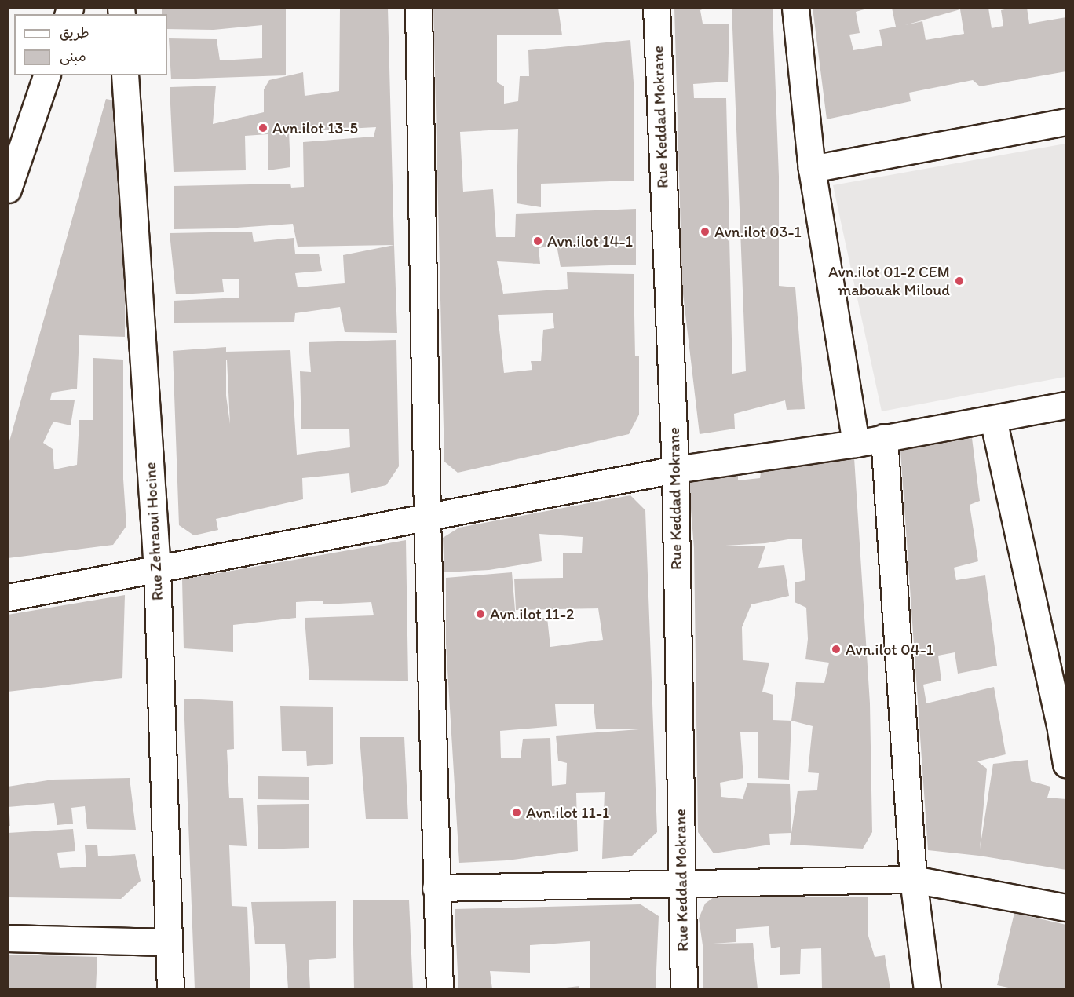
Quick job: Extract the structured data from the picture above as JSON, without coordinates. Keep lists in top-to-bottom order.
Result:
{
  "streets": {
    "street": ["Rue Keddad Mokrane", "Rue Zehraoui Hocine"]
  },
  "places": [
    "Avn.ilot 13-5",
    "Avn.ilot 03-1",
    "Avn.ilot 14-1",
    "Avn.ilot 01-2 CEM mabouak Miloud",
    "Avn.ilot 11-2",
    "Avn.ilot 04-1",
    "Avn.ilot 11-1"
  ],
  "legend": ["طريق", "مبنى"]
}
